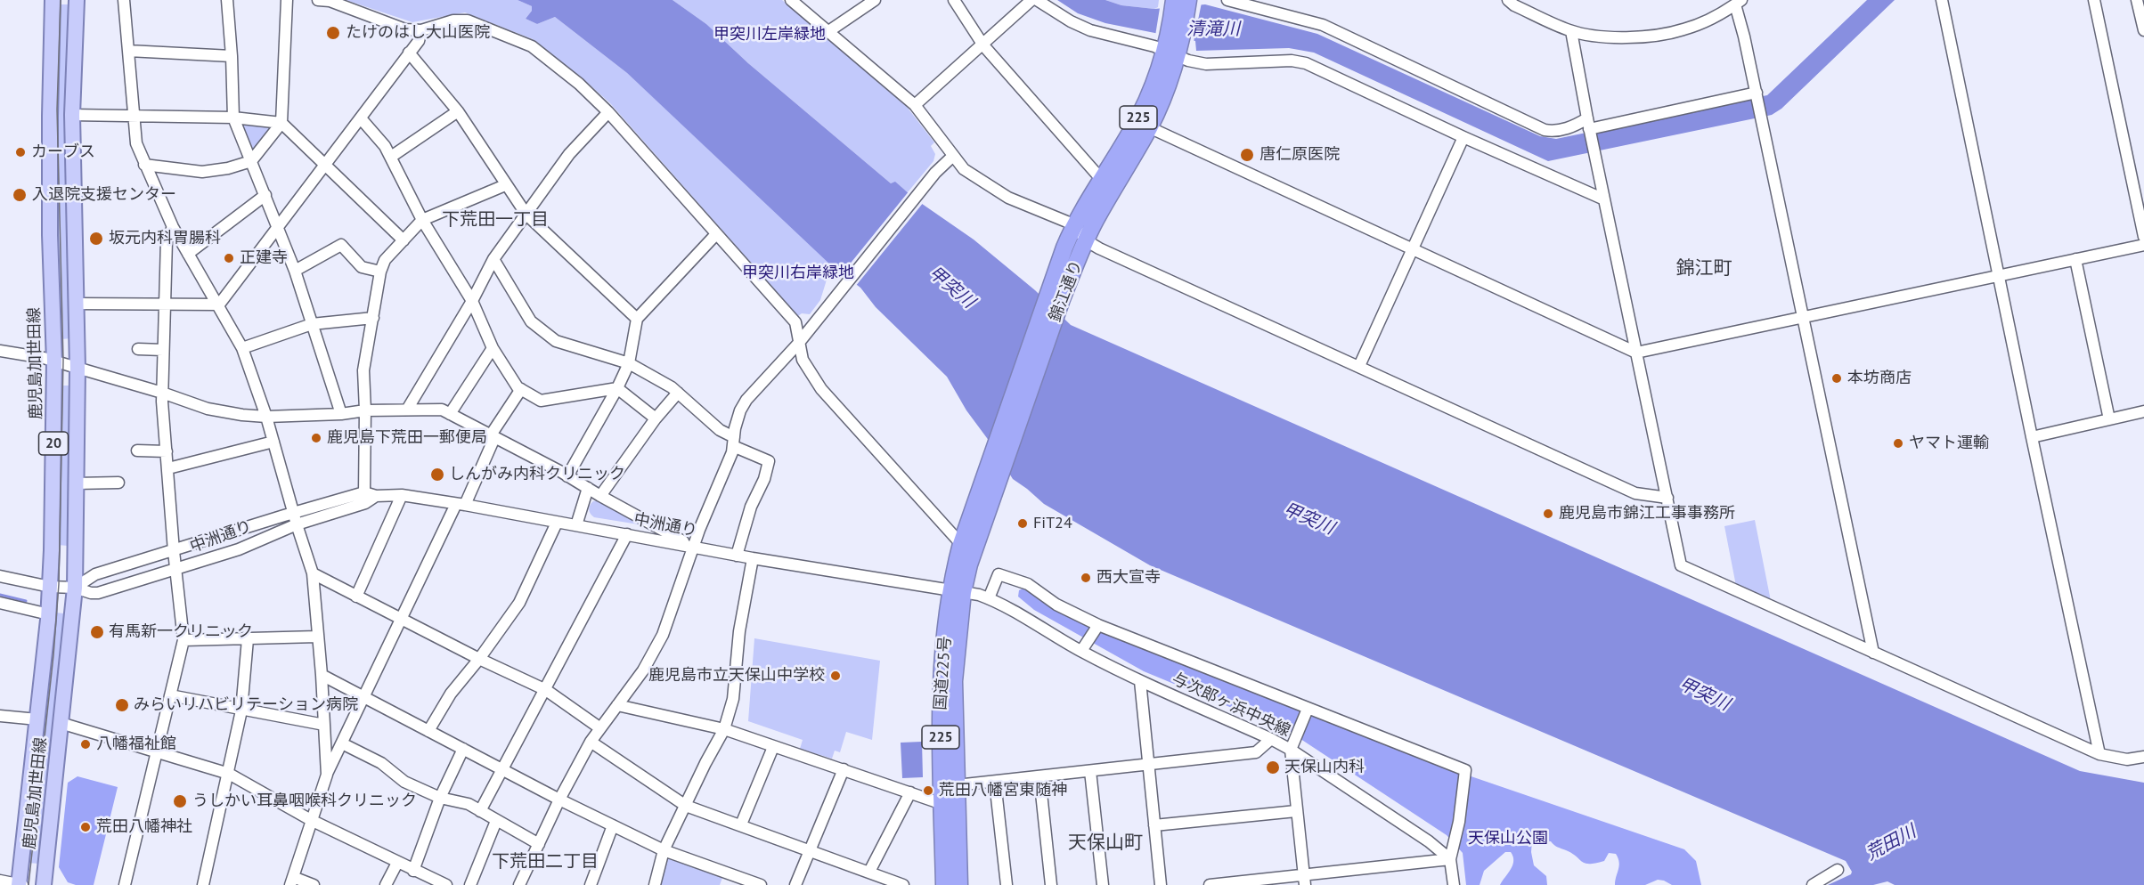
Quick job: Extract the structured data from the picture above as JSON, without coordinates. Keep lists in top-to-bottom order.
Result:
{
  "streets": {
    "highway": ["225", "錦江通り", "国道225号"],
    "main road": ["鹿児島加世田線", "20"],
    "street": ["中洲通り", "与次郎ヶ浜中央線"]
  },
  "crossings": [
    ["錦江通り", "中洲通り"],
    ["錦江通り", "国道225号"],
    ["錦江通り", "与次郎ヶ浜中央線"],
    ["鹿児島加世田線", "中洲通り"],
    ["中洲通り", "国道225号"],
    ["中洲通り", "与次郎ヶ浜中央線"],
    ["国道225号", "与次郎ヶ浜中央線"]
  ],
  "districts": [
    "下荒田一丁目",
    "錦江町",
    "天保山町",
    "下荒田二丁目"
  ],
  "water": ["清滝川", "甲突川", "荒田川"],
  "parks": ["甲突川左岸緑地", "甲突川右岸緑地", "天保山公園"],
  "places": [
    "たけのはし大山医院",
    "カーブス",
    "唐仁原医院",
    "入退院支援センター",
    "坂元内科胃腸科",
    "正建寺",
    "本坊商店",
    "鹿児島下荒田一郵便局",
    "ヤマト運輸",
    "しんがみ内科クリニック",
    "鹿児島市錦江工事事務所",
    "FiT24",
    "西大宣寺",
    "有馬新一クリニック",
    "鹿児島市立天保山中学校",
    "みらいリハビリテーション病院",
    "八幡福祉館",
    "天保山内科",
    "荒田八幡宮東随神",
    "うしかい耳鼻咽喉科クリニック",
    "荒田八幡神社"
  ]
}
